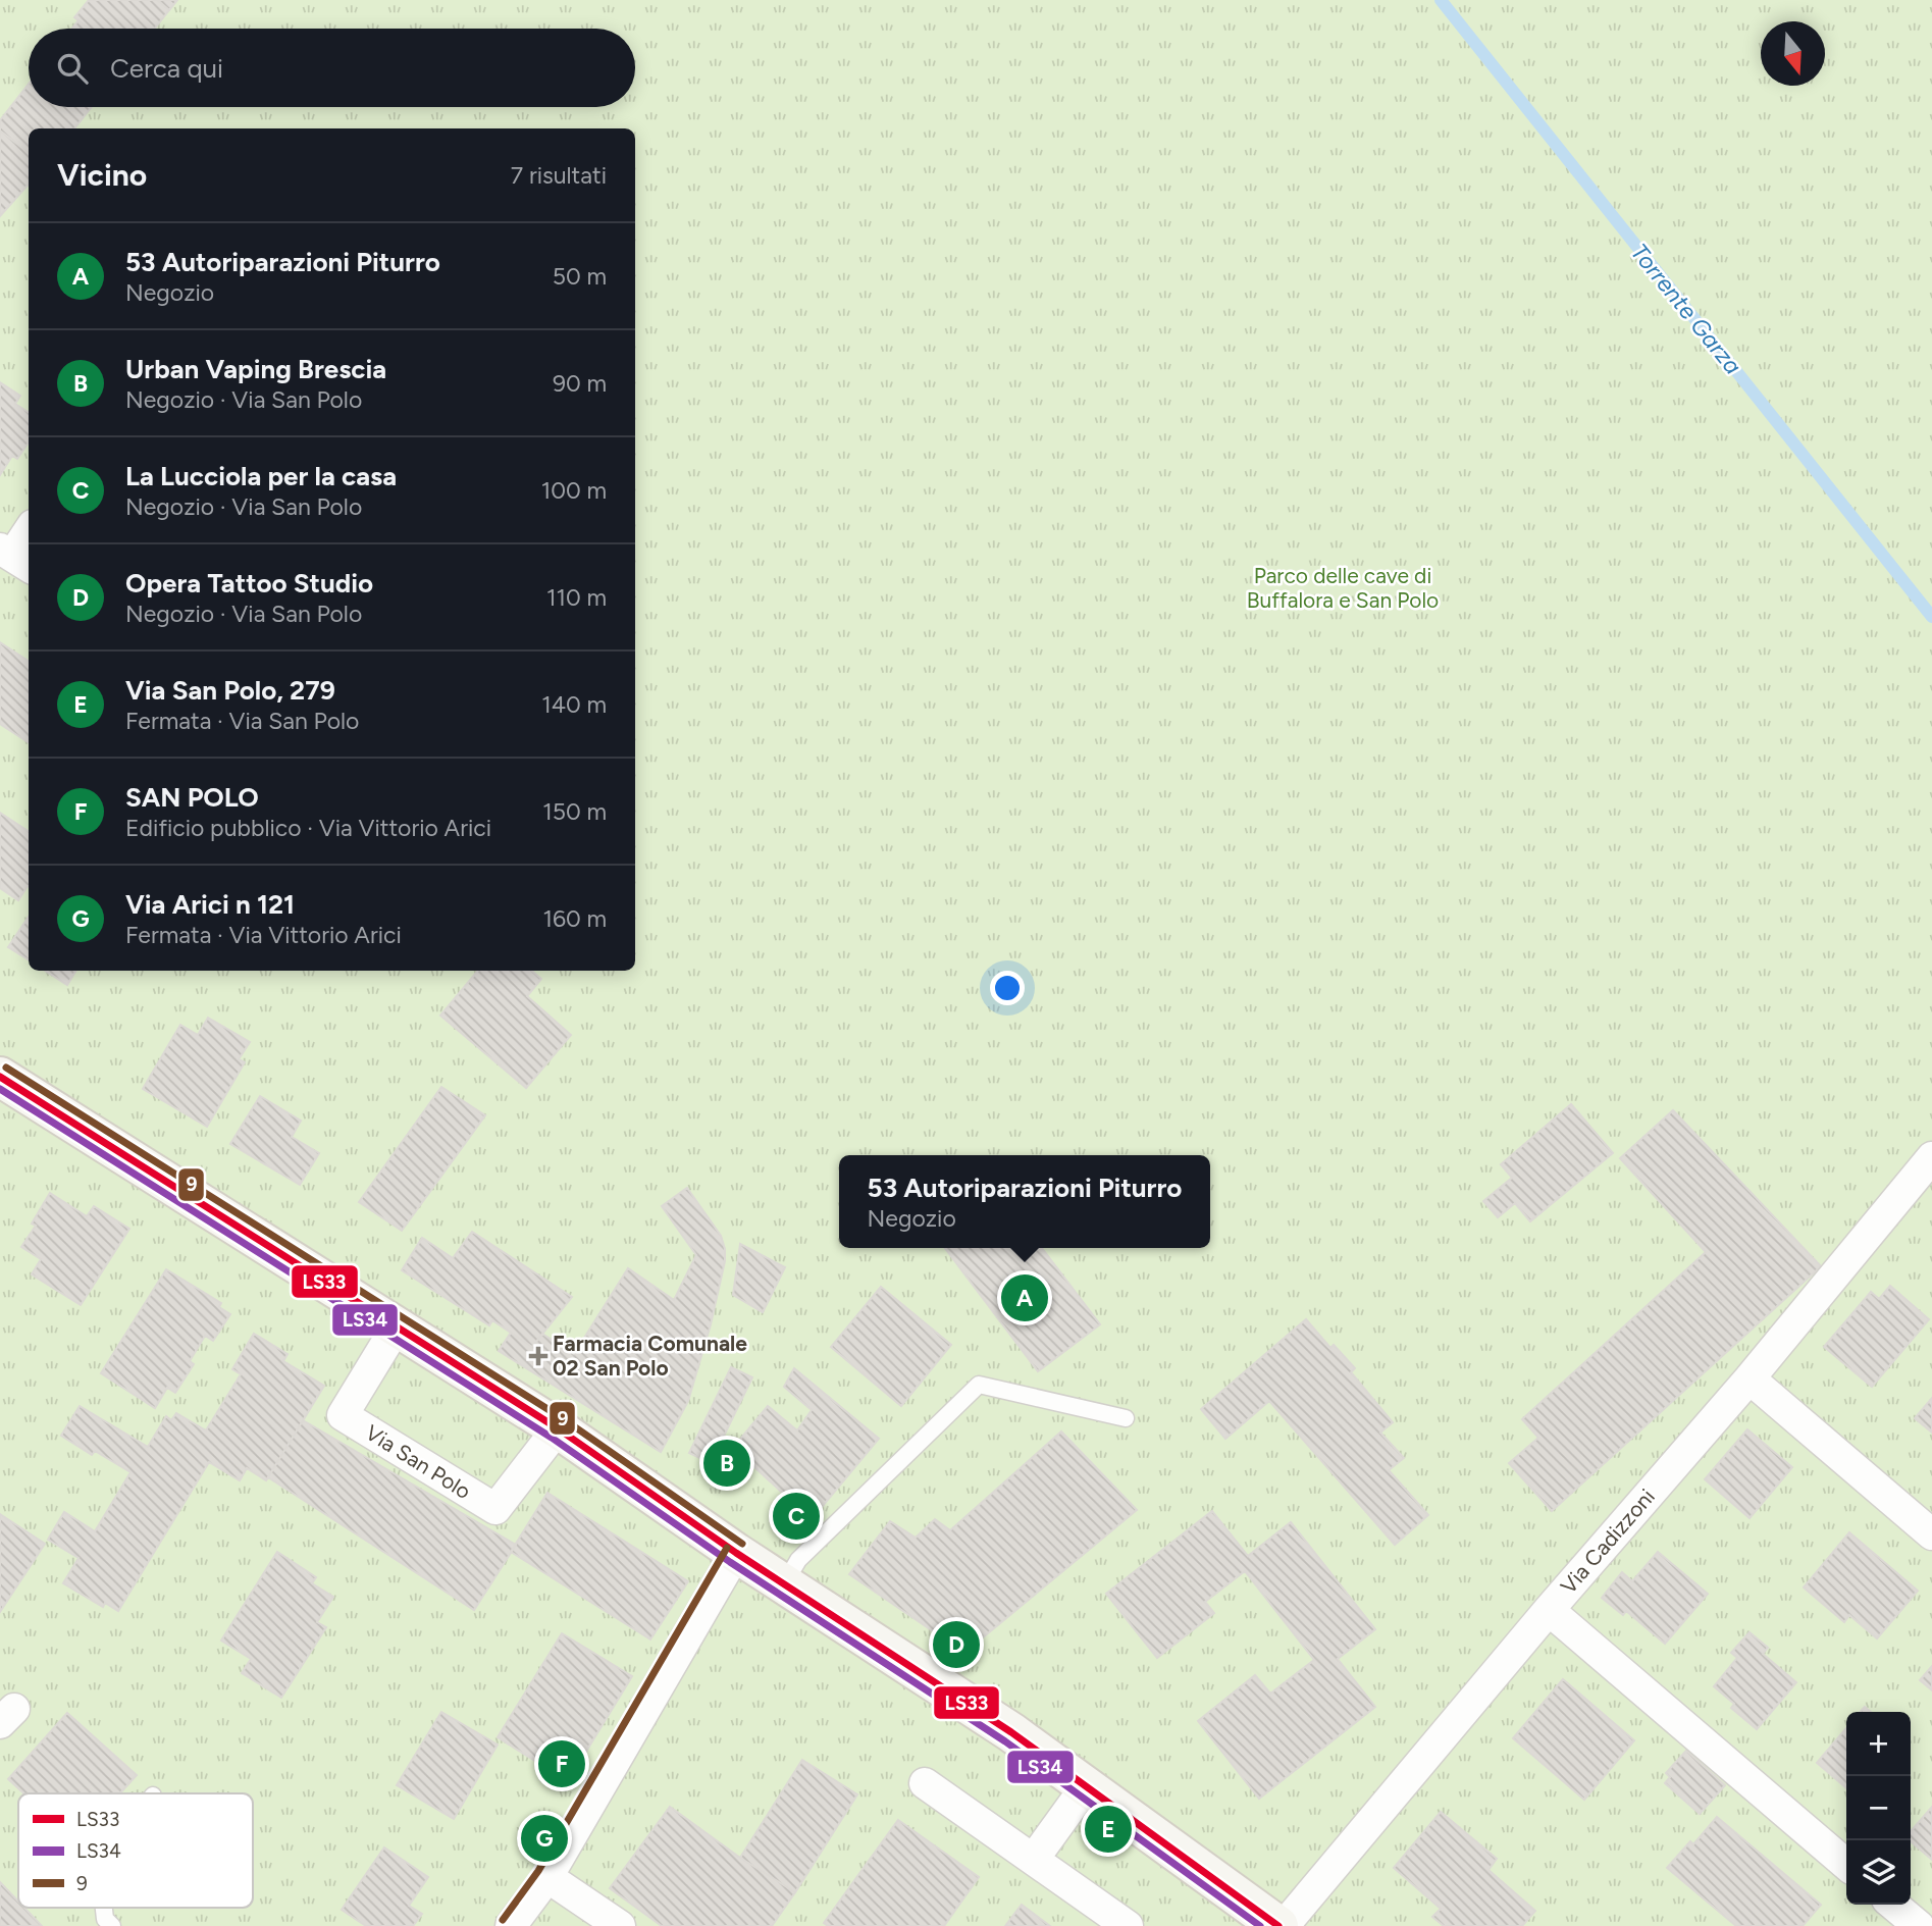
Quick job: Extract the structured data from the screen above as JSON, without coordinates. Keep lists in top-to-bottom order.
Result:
{
  "streets": {
    "street": ["Via San Polo", "Via Cadizzoni"]
  },
  "water": ["Torrente Garza"],
  "parks": ["Parco delle cave di Buffalora e San Polo"],
  "places": {
    "health": ["Farmacia Comunale 02 San Polo"]
  },
  "lines": ["transit line 9", "transit line LS33", "transit line LS34"],
  "legend": ["LS33", "LS34", "9"],
  "north": "bottom",
  "page": {
    "search": "Cerca qui",
    "heading": ["Vicino", "7 risultati"],
    "list": [
      {
        "mark": "A",
        "name": "53 Autoriparazioni Piturro",
        "note": "Negozio",
        "value": "50 m"
      },
      {
        "mark": "B",
        "name": "Urban Vaping Brescia",
        "note": "Negozio · Via San Polo",
        "value": "90 m"
      },
      {
        "mark": "C",
        "name": "La Lucciola per la casa",
        "note": "Negozio · Via San Polo",
        "value": "100 m"
      },
      {
        "mark": "D",
        "name": "Opera Tattoo Studio",
        "note": "Negozio · Via San Polo",
        "value": "110 m"
      },
      {
        "mark": "E",
        "name": "Via San Polo, 279",
        "note": "Fermata · Via San Polo",
        "value": "140 m"
      },
      {
        "mark": "F",
        "name": "SAN POLO",
        "note": "Edificio pubblico · Via Vittorio Arici",
        "value": "150 m"
      },
      {
        "mark": "G",
        "name": "Via Arici n 121",
        "note": "Fermata · Via Vittorio Arici",
        "value": "160 m"
      }
    ],
    "popup": ["53 Autoriparazioni Piturro", "Negozio"],
    "pins": [
      "A",
      "B",
      "C",
      "D",
      "F",
      "E",
      "G"
    ],
    "map_buttons": ["+", "−"]
  }
}
